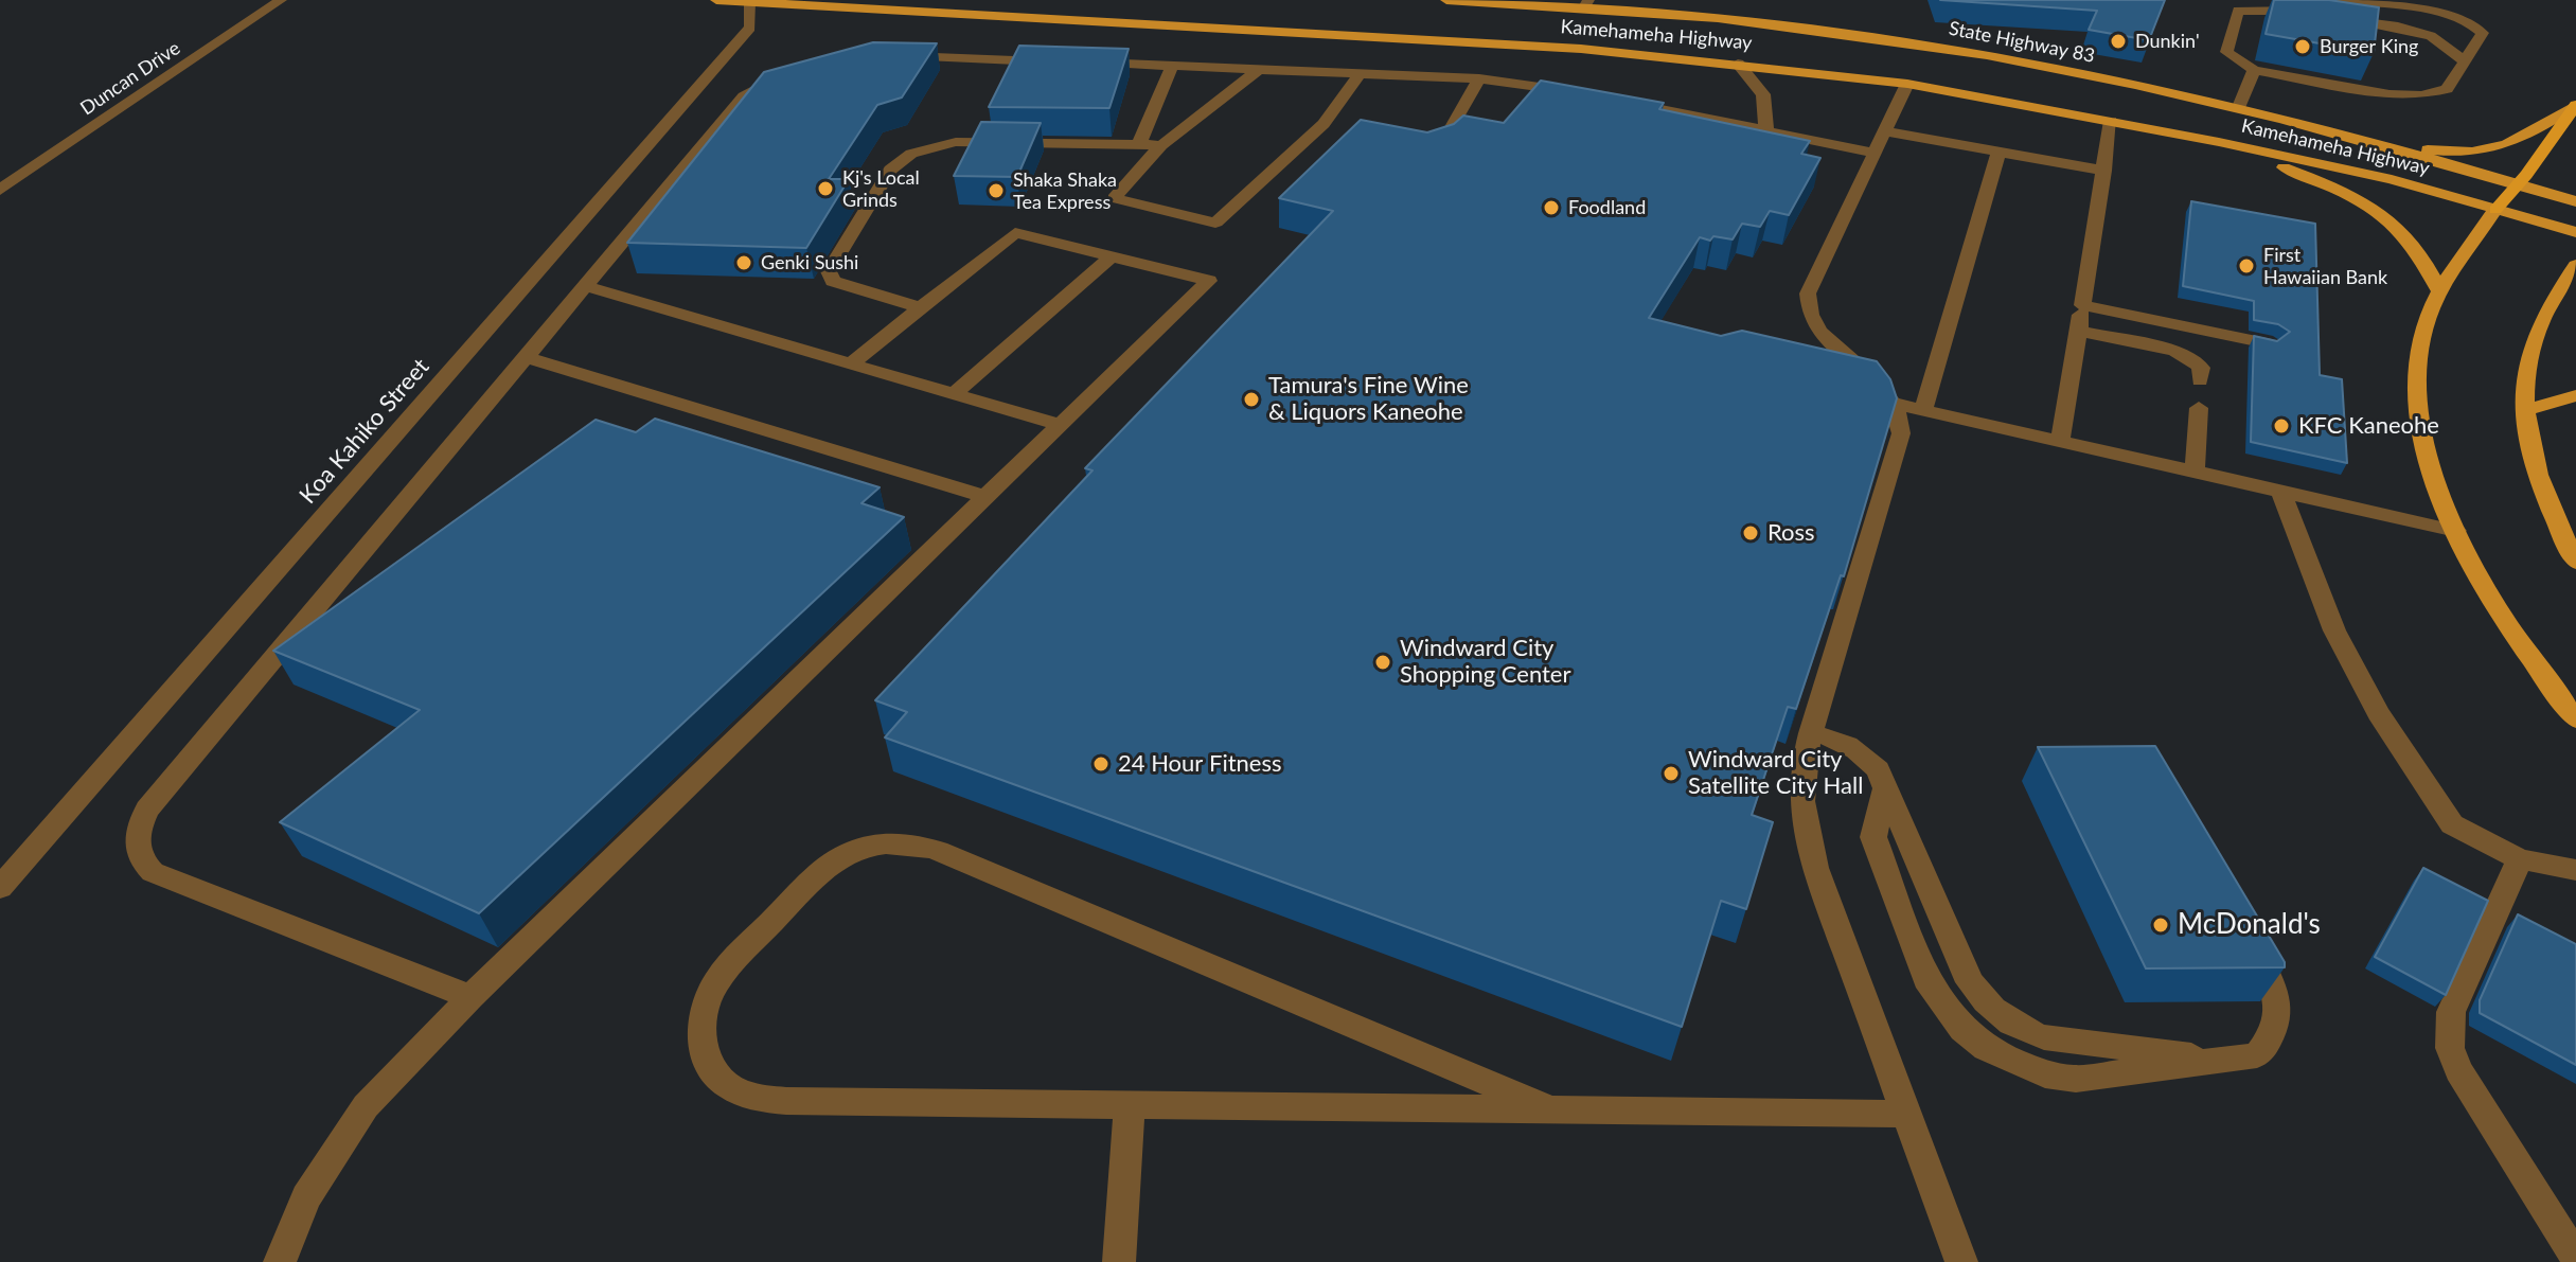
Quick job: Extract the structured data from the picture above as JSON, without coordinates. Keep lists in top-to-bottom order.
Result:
{
  "streets": {
    "main road": ["Kamehameha Highway", "State Highway 83"],
    "street": ["Duncan Drive", "Koa Kahiko Street"]
  },
  "crossings": [
    ["Kamehameha Highway", "State Highway 83"],
    ["Kamehameha Highway", "Koa Kahiko Street"]
  ],
  "places": [
    "Dunkin'",
    "Burger King",
    "Kj's Local Grinds",
    "Shaka Shaka Tea Express",
    "Foodland",
    "Genki Sushi",
    "First Hawaiian Bank",
    "Tamura's Fine Wine & Liquors Kaneohe",
    "KFC Kaneohe",
    "Ross",
    "Windward City Shopping Center",
    "24 Hour Fitness",
    "Windward City Satellite City Hall",
    "McDonald's"
  ]
}
